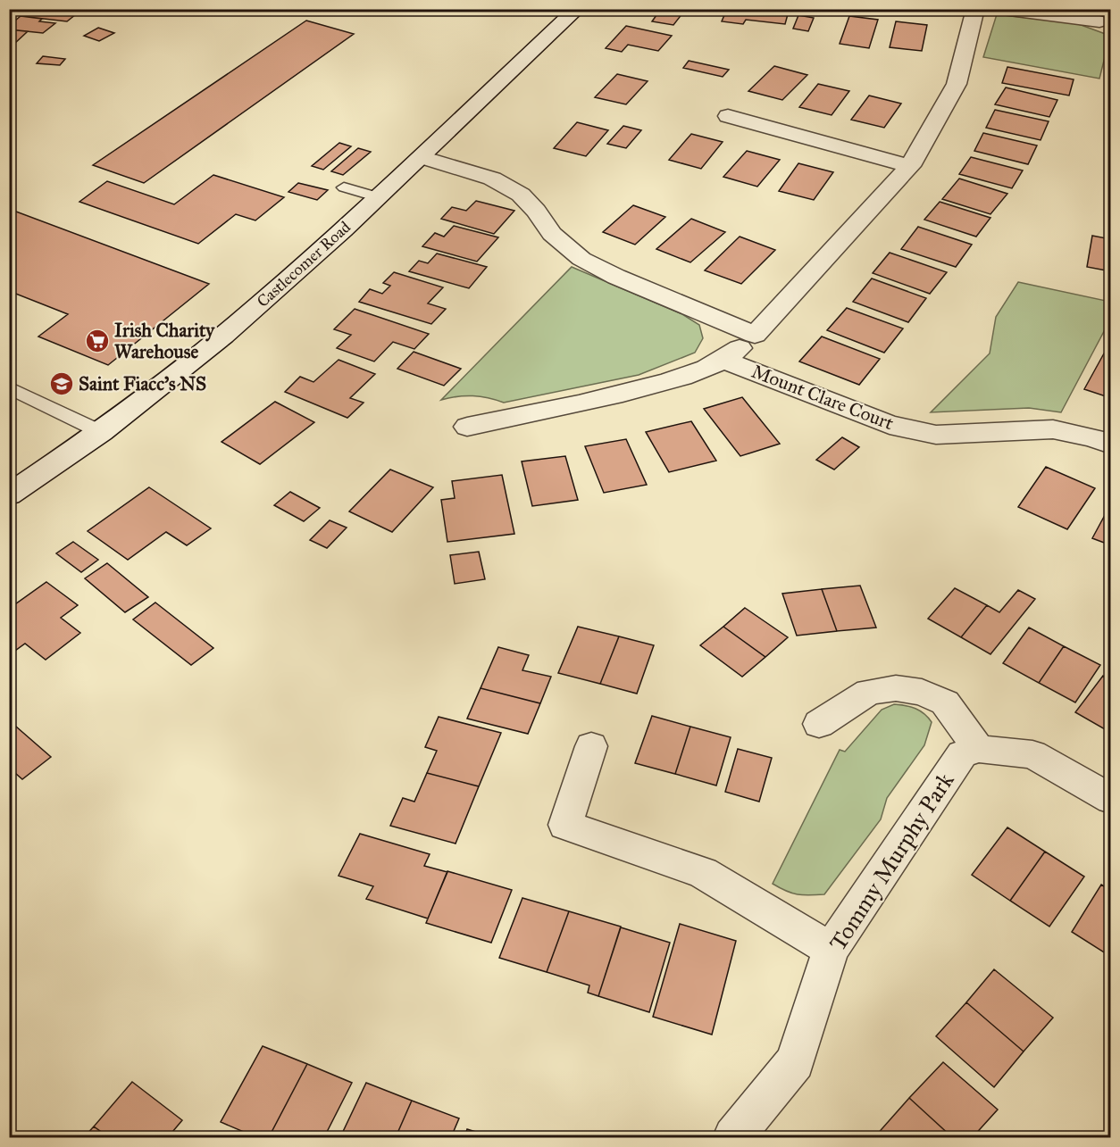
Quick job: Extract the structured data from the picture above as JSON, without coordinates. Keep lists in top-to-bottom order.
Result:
{
  "streets": {
    "street": ["Castlecomer Road", "Mount Clare Court", "Tommy Murphy Park"]
  },
  "crossings": [
    ["Castlecomer Road", "Mount Clare Court"]
  ],
  "places": {
    "supermarket": ["Irish Charity Warehouse"],
    "school or university": ["Saint Fiacc's NS"]
  }
}
